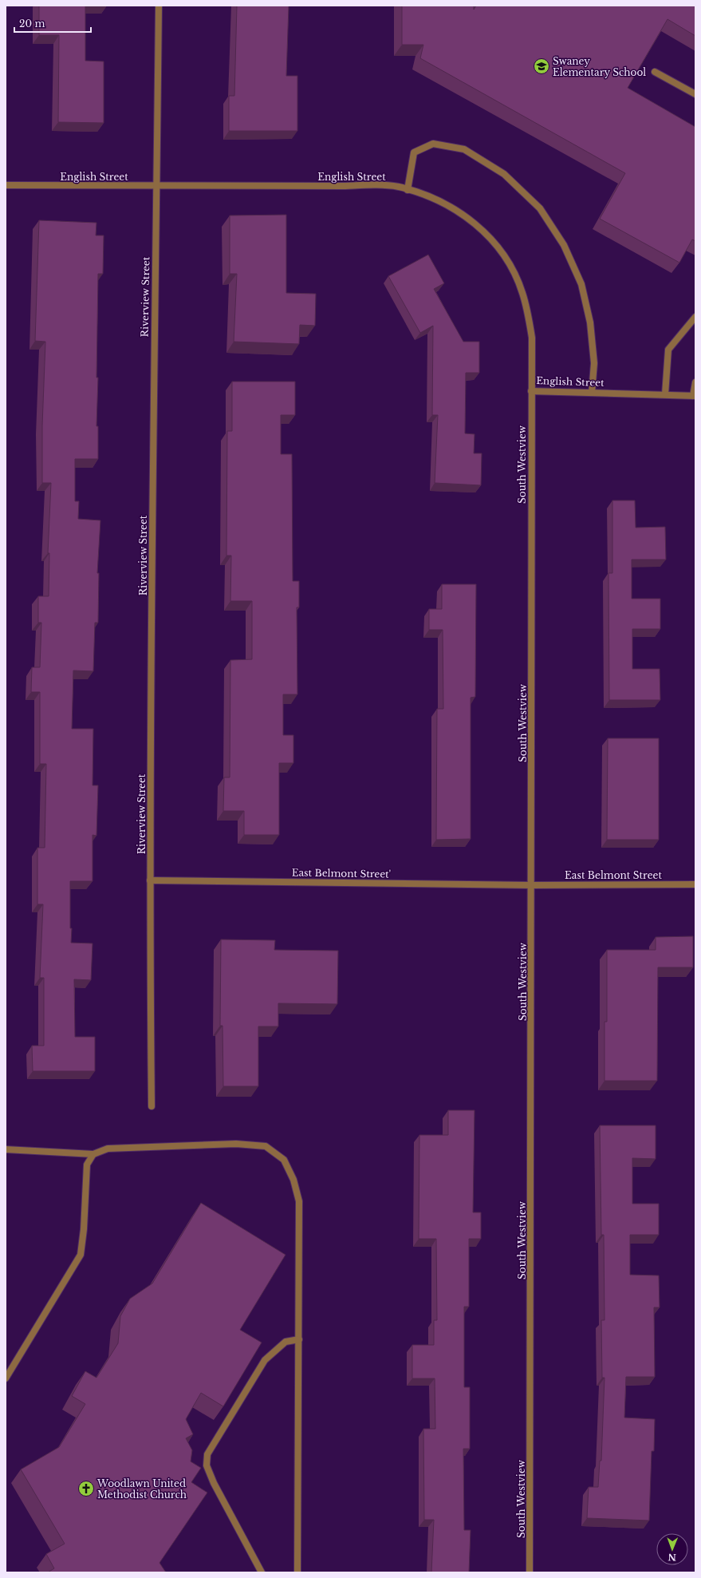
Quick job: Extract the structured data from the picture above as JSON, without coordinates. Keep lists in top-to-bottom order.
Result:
{
  "streets": {
    "street": [
      "English Street",
      "Riverview Street",
      "South Westview",
      "East Belmont Street'",
      "East Belmont Street"
    ]
  },
  "crossings": [
    ["English Street", "Riverview Street"],
    ["English Street", "South Westview"],
    ["Riverview Street", "East Belmont Street'"],
    ["South Westview", "East Belmont Street'"],
    ["South Westview", "East Belmont Street"],
    ["East Belmont Street'", "East Belmont Street"]
  ],
  "places": {
    "school or university": ["Swaney Elementary School"],
    "church": ["Woodlawn United Methodist Church"]
  },
  "scale_bar": "20 m",
  "north": "bottom"
}
